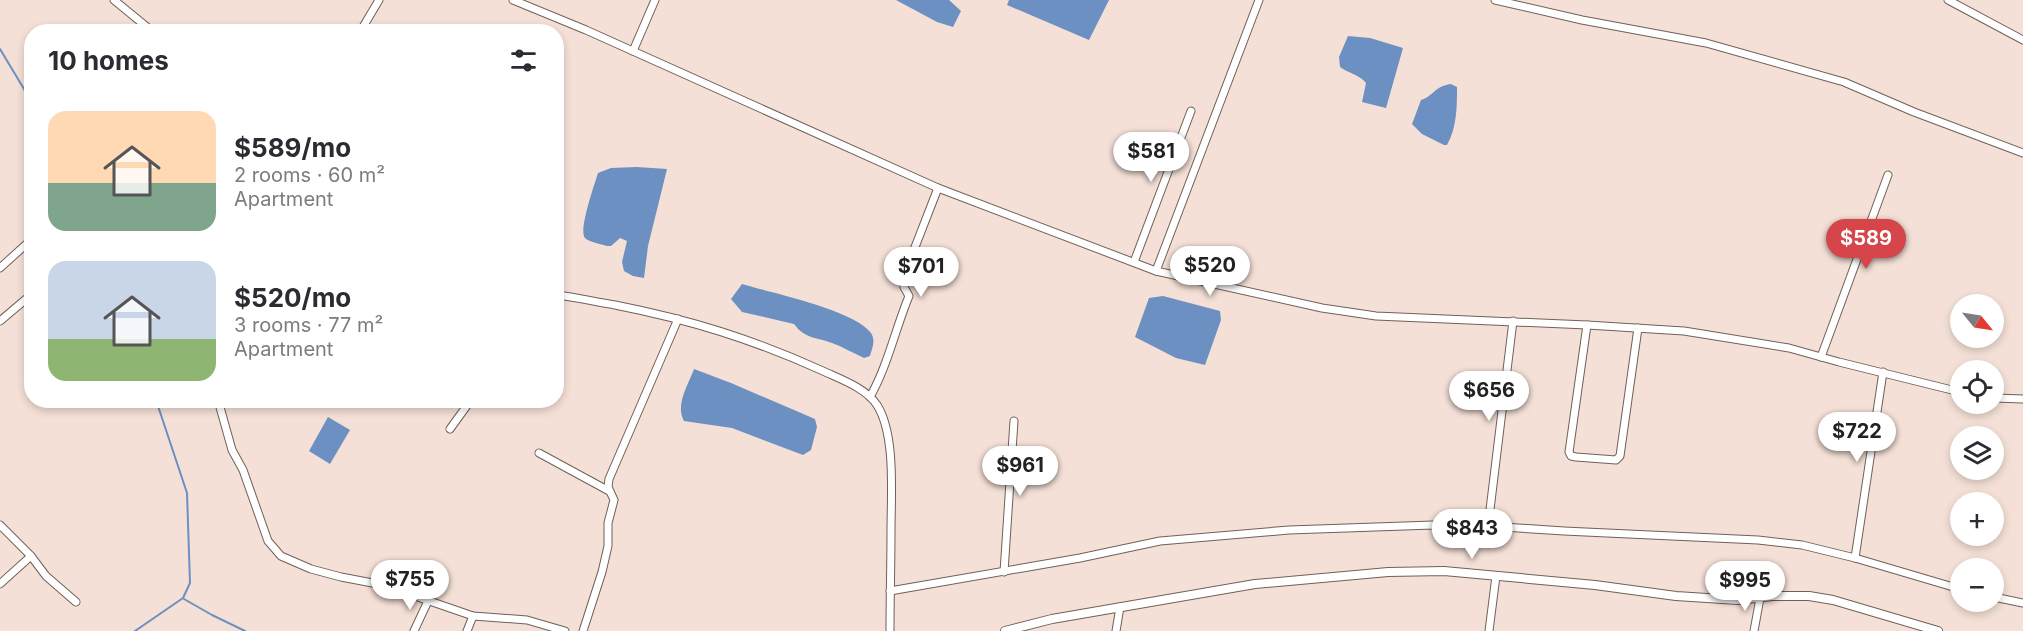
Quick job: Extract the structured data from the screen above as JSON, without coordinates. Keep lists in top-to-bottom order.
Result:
{
  "north": "bottom right",
  "page": {
    "heading": "10 homes",
    "list": [
      {
        "name": "$589/mo",
        "note": "2 rooms · 60 m² · Apartment"
      },
      {
        "name": "$520/mo",
        "note": "3 rooms · 77 m² · Apartment"
      }
    ],
    "price": [
      "$581",
      "$589",
      "$520",
      "$701",
      "$656",
      "$722",
      "$961",
      "$843",
      "$755",
      "$995"
    ],
    "map_buttons": ["+", "−"]
  }
}
